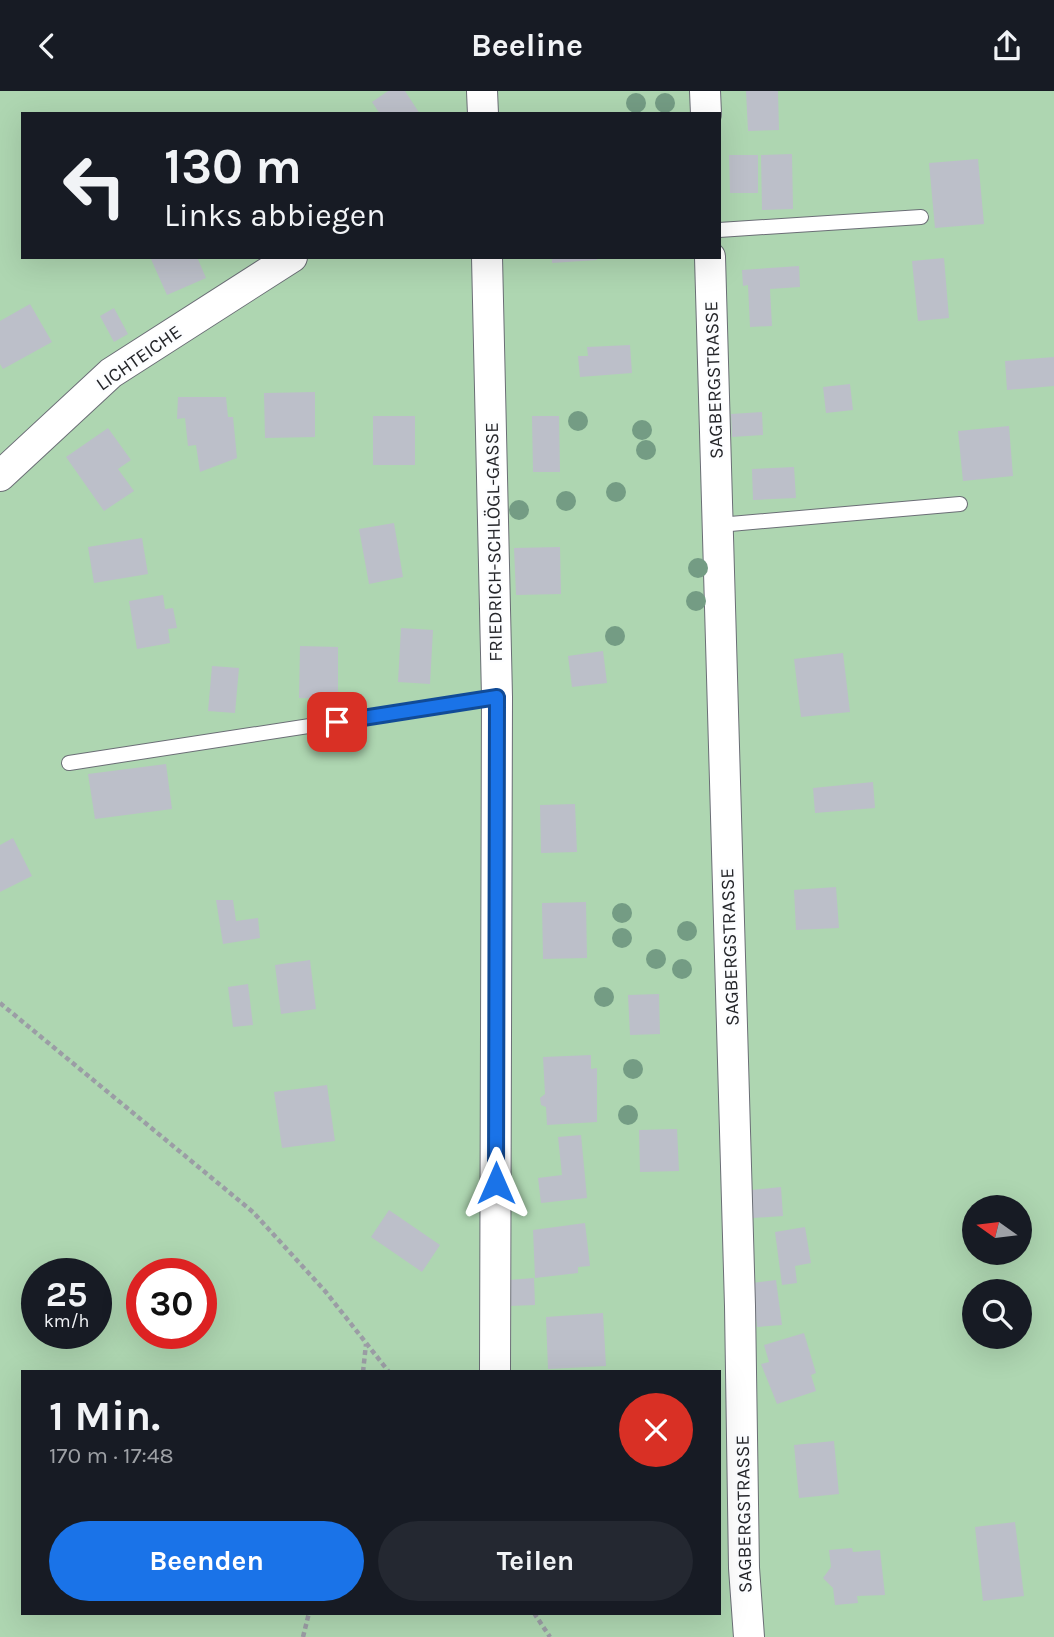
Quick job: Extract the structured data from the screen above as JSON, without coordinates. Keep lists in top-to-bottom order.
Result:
{
  "streets": {
    "street": ["LICHTEICHE", "SAGBERGSTRASSE", "FRIEDRICH-SCHLÖGL-GASSE"]
  },
  "north": "left",
  "page": {
    "header": "Beeline",
    "turn": ["130 m", "Links abbiegen"],
    "speed": "25 km/h",
    "limit": "30",
    "heading": ["1 Min.", "170 m · 17:48"],
    "buttons": ["Beenden", "Teilen"]
  }
}
